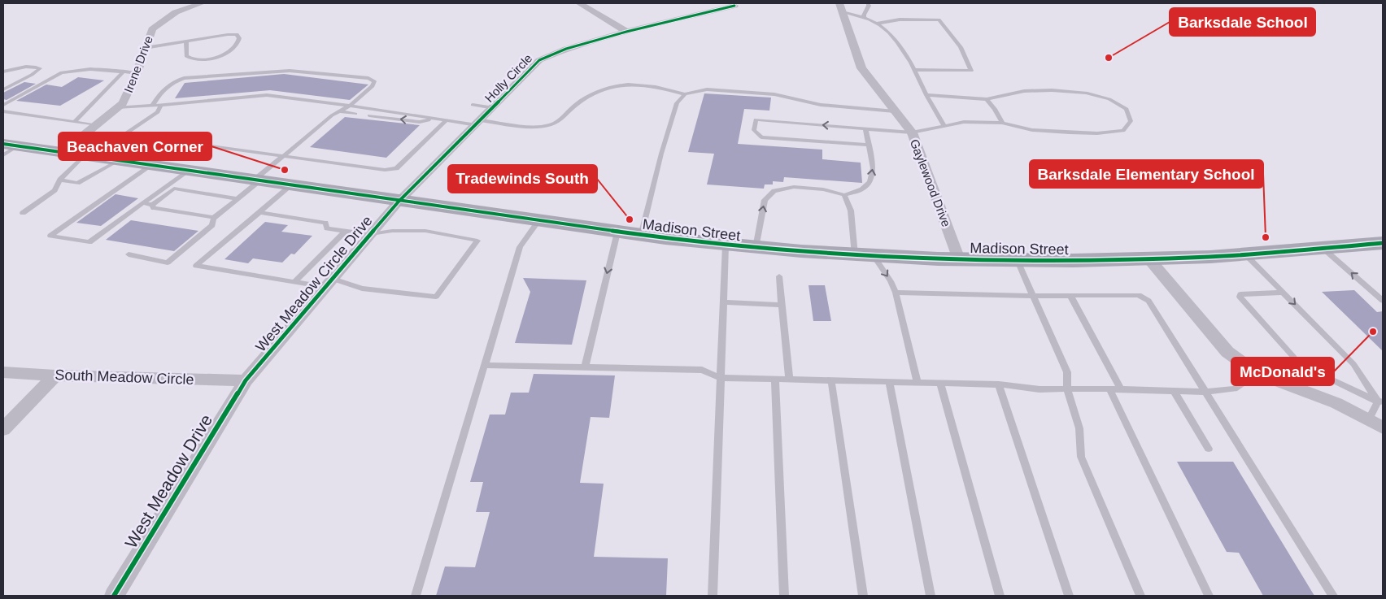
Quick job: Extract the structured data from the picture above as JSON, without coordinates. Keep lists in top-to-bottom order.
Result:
{
  "streets": {
    "main road": ["Madison Street"],
    "street": [
      "Irene Drive",
      "Holly Circle",
      "Gaylewood Drive",
      "West Meadow Circle Drive",
      "South Meadow Circle",
      "West Meadow Drive"
    ]
  },
  "crossings": [
    ["Irene Drive", "Madison Street"],
    ["Holly Circle", "Madison Street"],
    ["Holly Circle", "West Meadow Circle Drive"],
    ["Gaylewood Drive", "Madison Street"],
    ["Madison Street", "West Meadow Circle Drive"],
    ["West Meadow Circle Drive", "South Meadow Circle"],
    ["West Meadow Circle Drive", "West Meadow Drive"],
    ["South Meadow Circle", "West Meadow Drive"]
  ],
  "places": [
    "Barksdale School",
    "Beachaven Corner",
    "Tradewinds South",
    "Barksdale Elementary School",
    "McDonald's"
  ]
}
